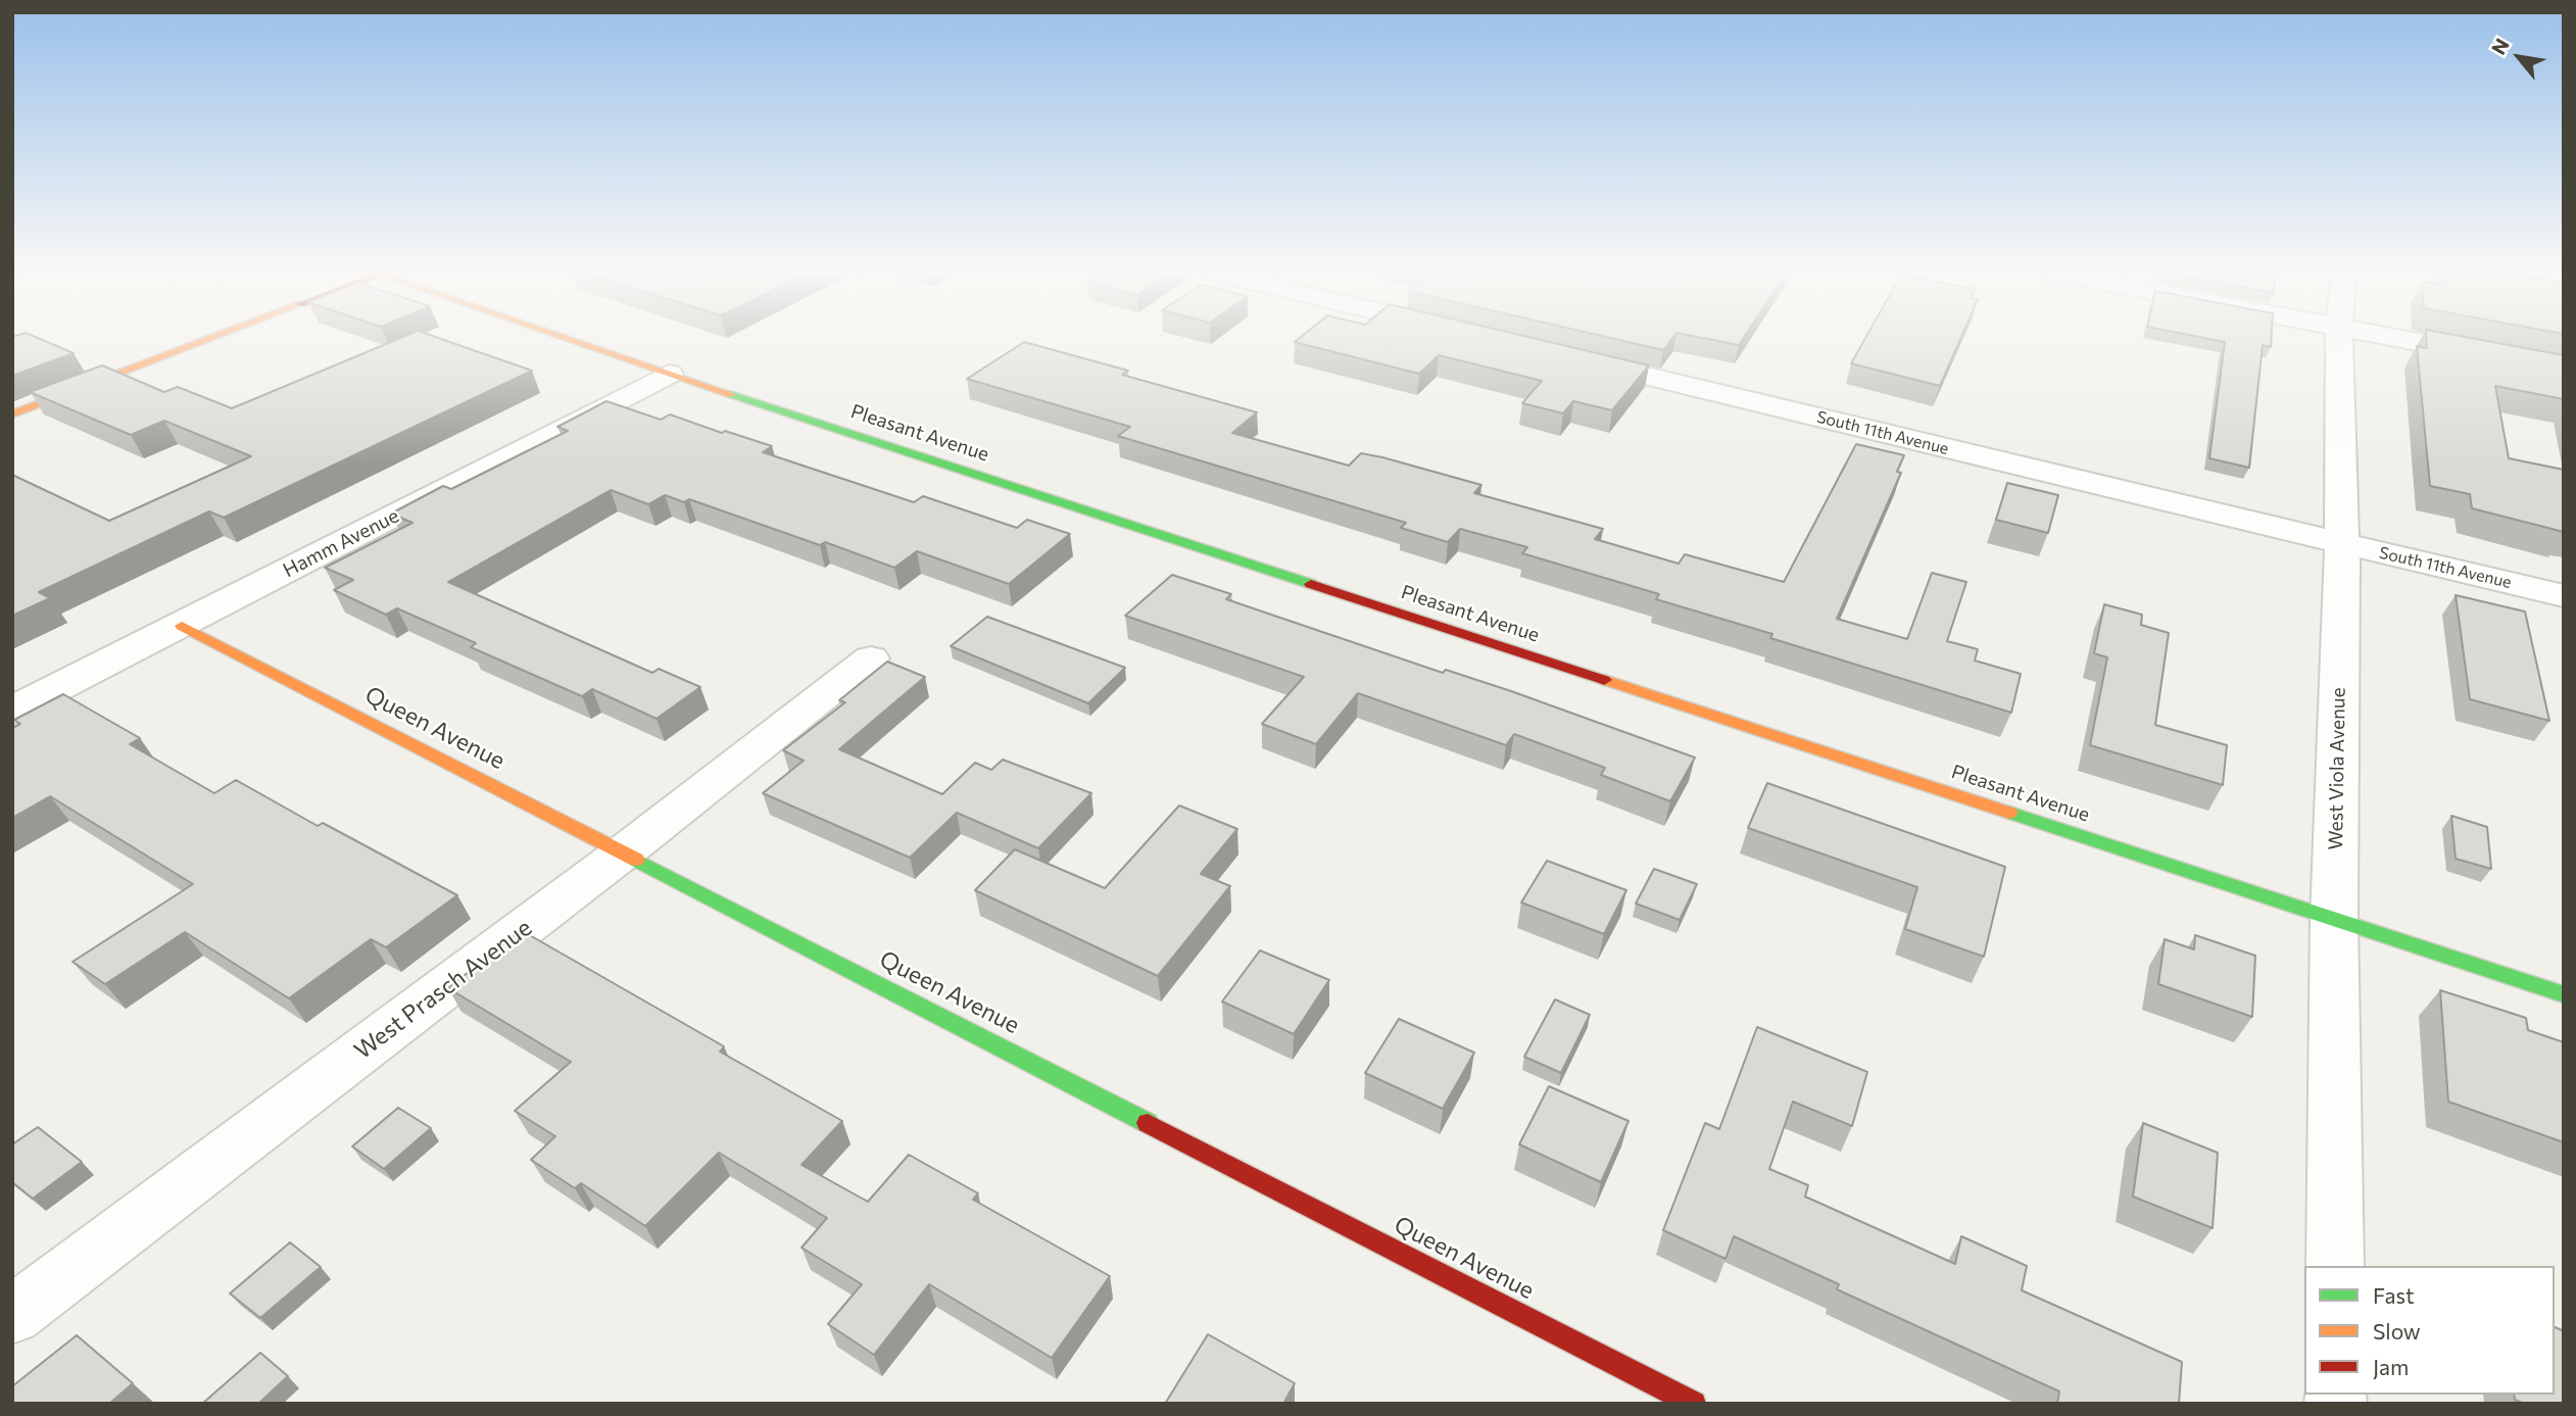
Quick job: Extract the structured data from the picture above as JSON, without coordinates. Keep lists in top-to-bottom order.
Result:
{
  "streets": {
    "street": [
      "Pleasant Avenue",
      "South 11th Avenue",
      "Hamm Avenue",
      "Queen Avenue",
      "West Viola Avenue",
      "West Prasch Avenue"
    ]
  },
  "crossings": [
    ["Pleasant Avenue", "Hamm Avenue"],
    ["Pleasant Avenue", "West Viola Avenue"],
    ["South 11th Avenue", "West Viola Avenue"],
    ["Hamm Avenue", "Queen Avenue"],
    ["Queen Avenue", "West Prasch Avenue"]
  ],
  "legend": ["Fast", "Slow", "Jam"],
  "north": "top left"
}
